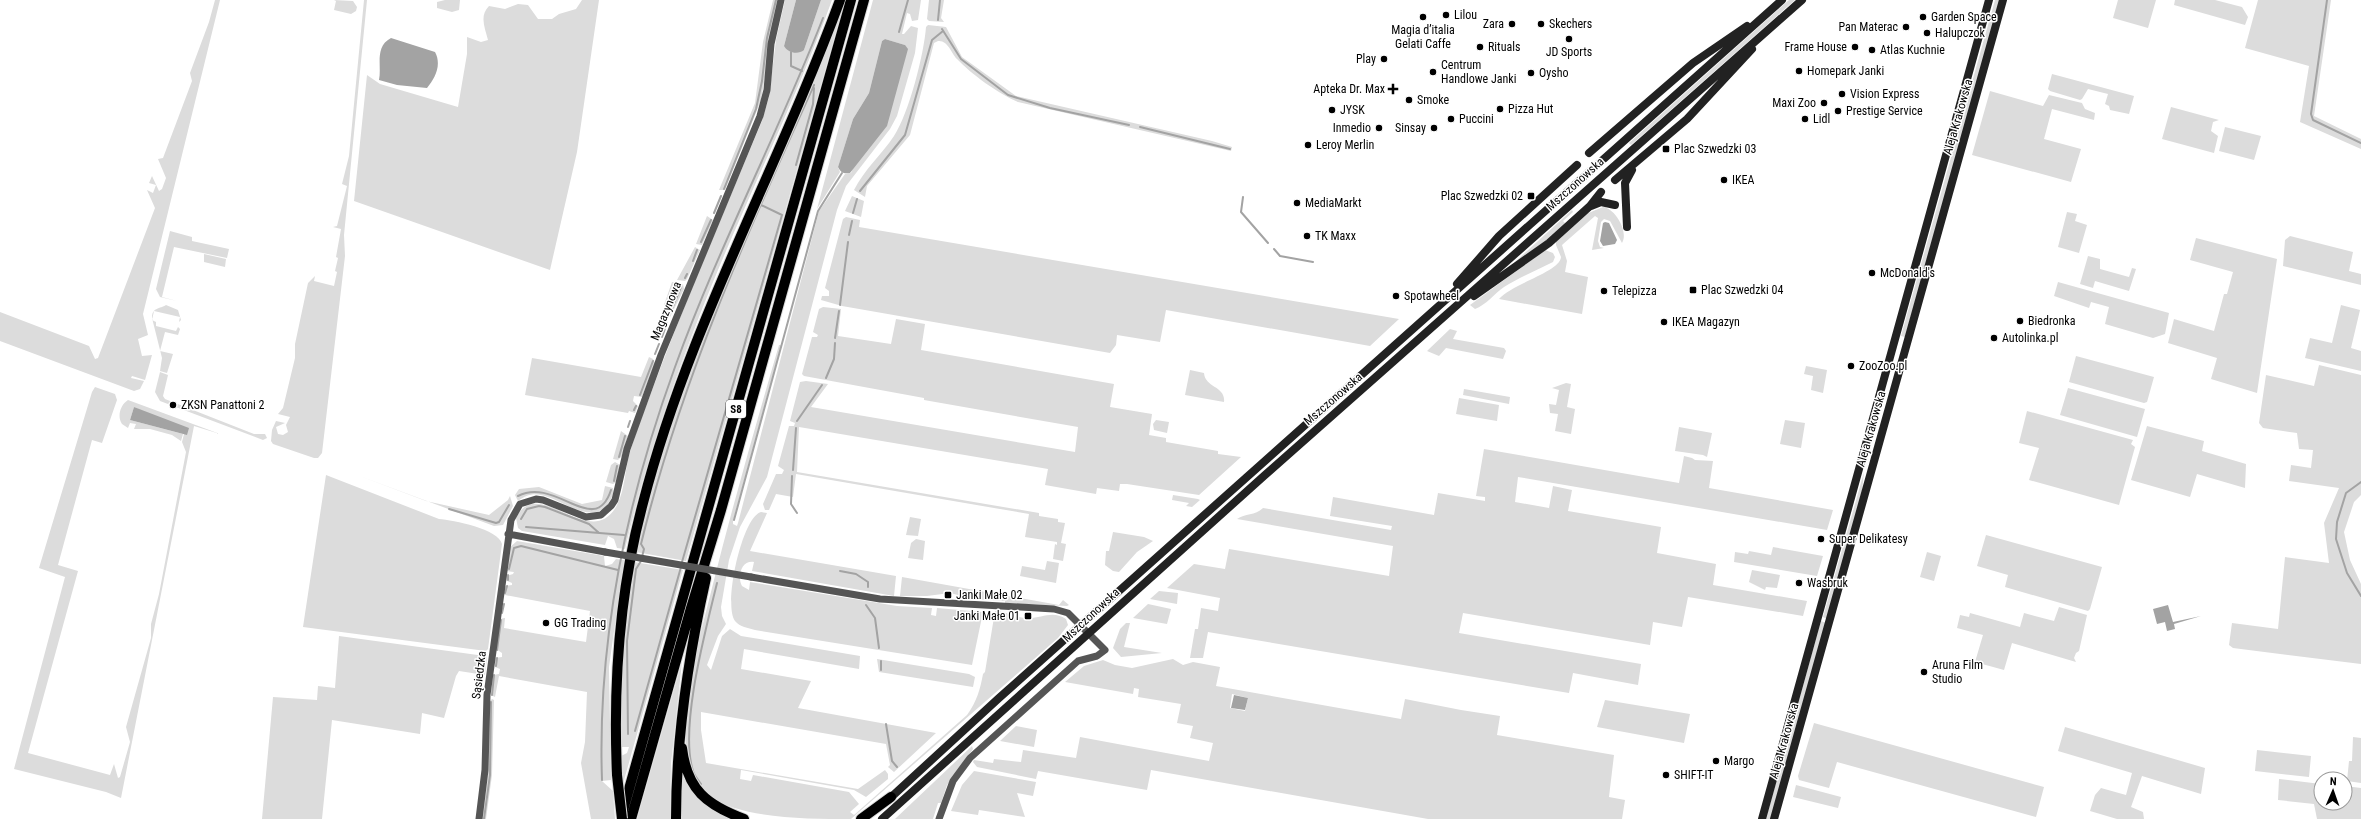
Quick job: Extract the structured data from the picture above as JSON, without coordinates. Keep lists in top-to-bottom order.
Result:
{
  "streets": {
    "highway": ["S8"],
    "main road": ["Aleja Krakowska", "Mszczonowska"],
    "street": ["Magazynowa", "Sąsiedzka"]
  },
  "crossings": [
    ["Magazynowa", "Sąsiedzka"]
  ],
  "places": {
    "other": [
      "Lilou",
      "Magia d’italia Gelati Caffe",
      "Garden Space",
      "Zara",
      "Skechers",
      "Pan Materac",
      "Halupczok",
      "JD Sports",
      "Rituals",
      "Frame House",
      "Atlas Kuchnie",
      "Play",
      "Homepark Janki",
      "Centrum Handlowe Janki",
      "Oysho",
      "Vision Express",
      "Smoke",
      "Maxi Zoo",
      "Pizza Hut",
      "JYSK",
      "Prestige Service",
      "Puccini",
      "Lidl",
      "Inmedio",
      "Sinsay",
      "Leroy Merlin",
      "IKEA",
      "MediaMarkt",
      "TK Maxx",
      "McDonald's",
      "Telepizza",
      "Spotawheel",
      "Biedronka",
      "IKEA Magazyn",
      "Autolinka.pl",
      "ZooZoo.pl",
      "ZKSN Panattoni 2",
      "Super Delikatesy",
      "Wasbruk",
      "GG Trading",
      "Aruna Film Studio",
      "Margo",
      "SHIFT-IT"
    ],
    "health": ["Apteka Dr. Max"],
    "transit": [
      "Plac Szwedzki 03",
      "Plac Szwedzki 02",
      "Plac Szwedzki 04",
      "Janki Małe 02",
      "Janki Małe 01"
    ]
  },
  "north": "top"
}
